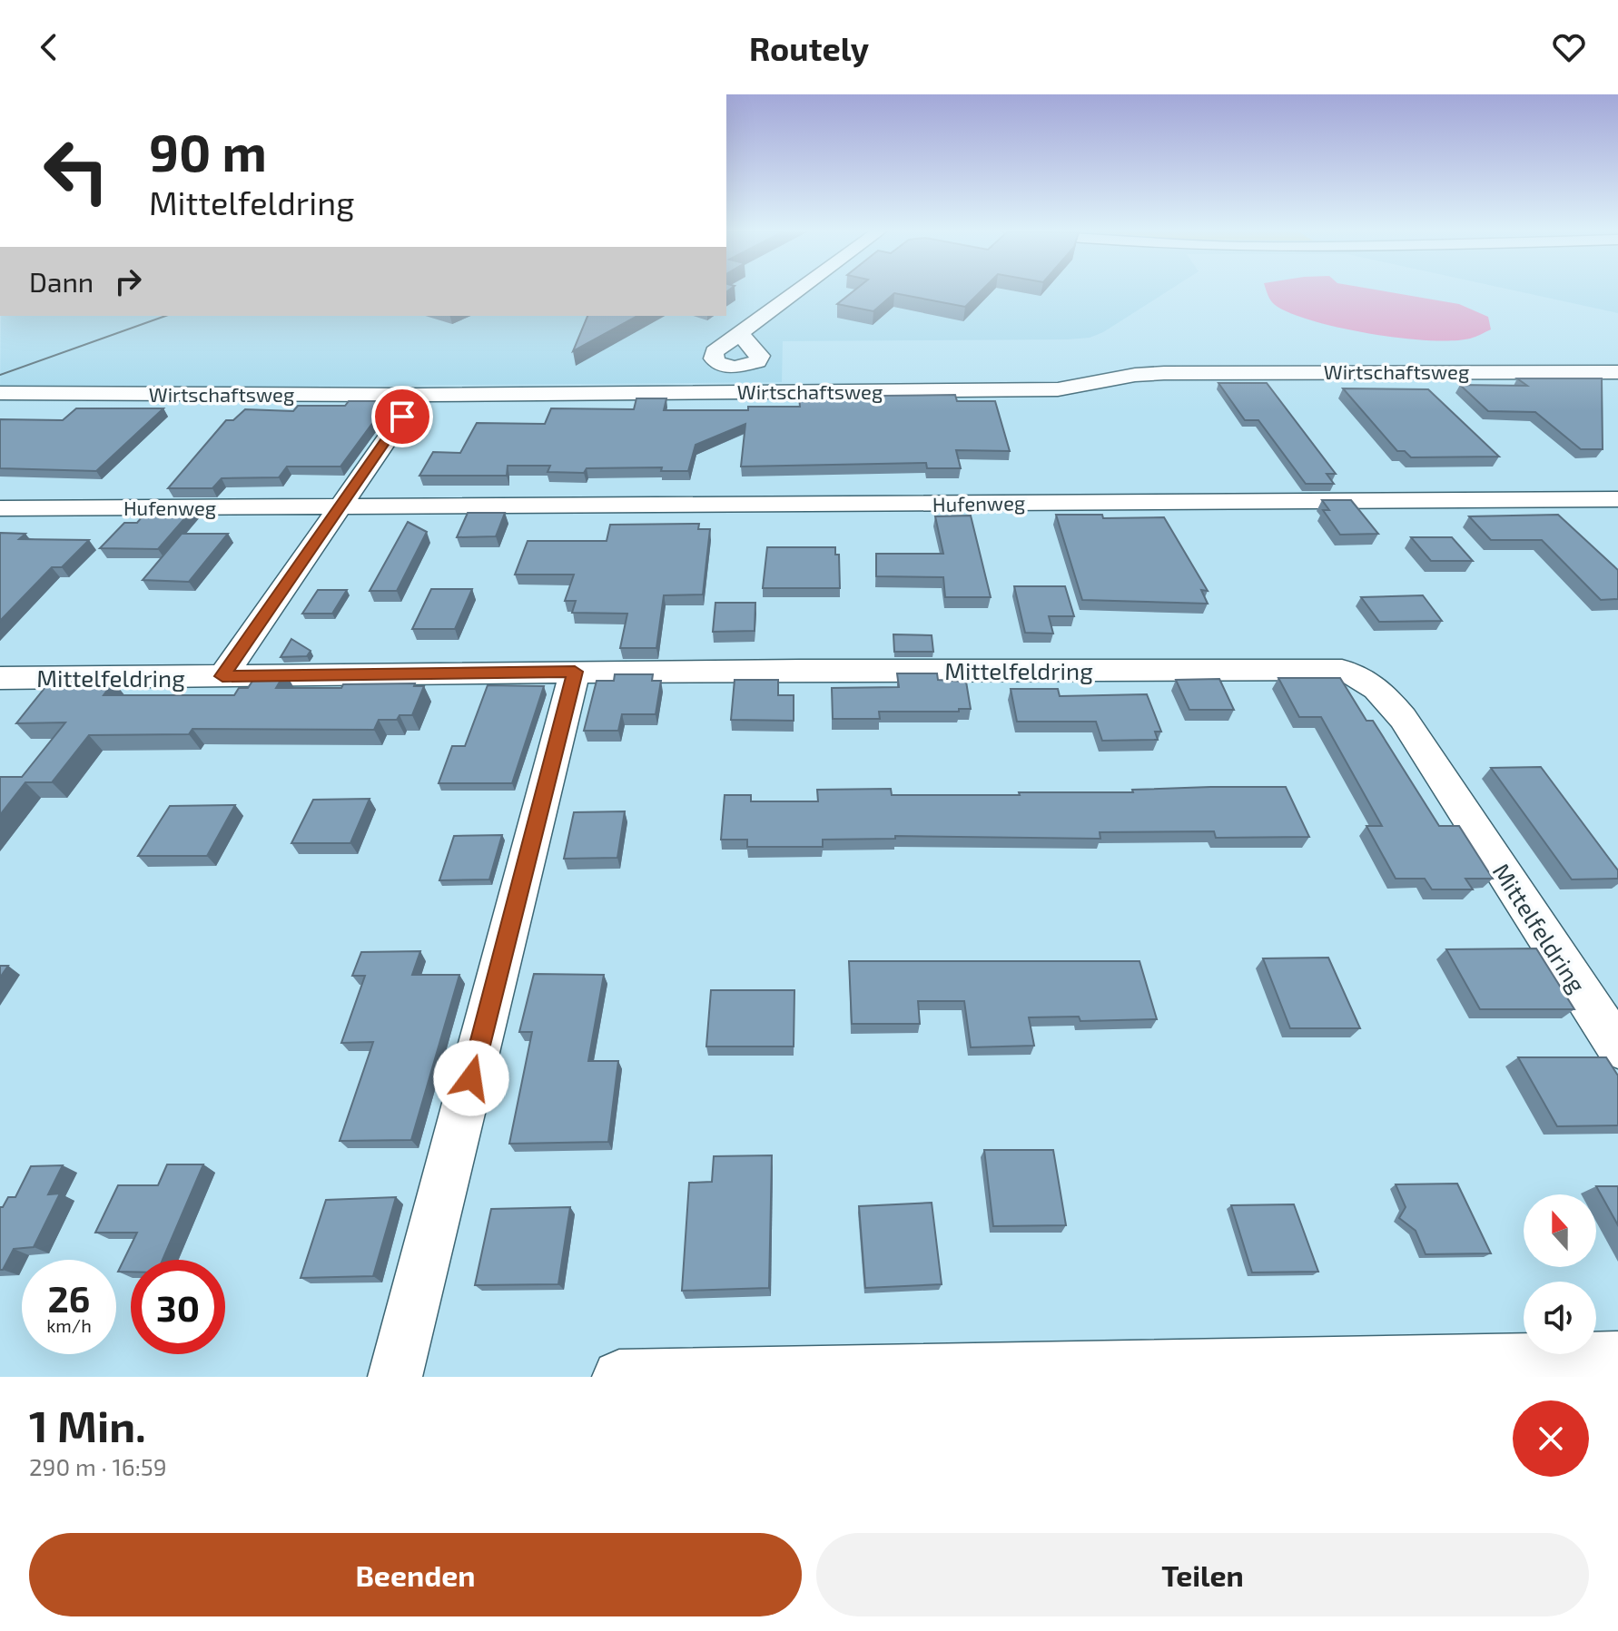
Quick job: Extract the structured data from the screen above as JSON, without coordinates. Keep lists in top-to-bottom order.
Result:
{
  "streets": {
    "street": ["Wirtschaftsweg", "Hufenweg", "Mittelfeldring"]
  },
  "north": "top",
  "page": {
    "header": "Routely",
    "turn": ["90 m", "Mittelfeldring"],
    "then": "Dann",
    "speed": "26 km/h",
    "limit": "30",
    "heading": ["1 Min.", "290 m · 16:59"],
    "buttons": ["Beenden", "Teilen"]
  }
}
